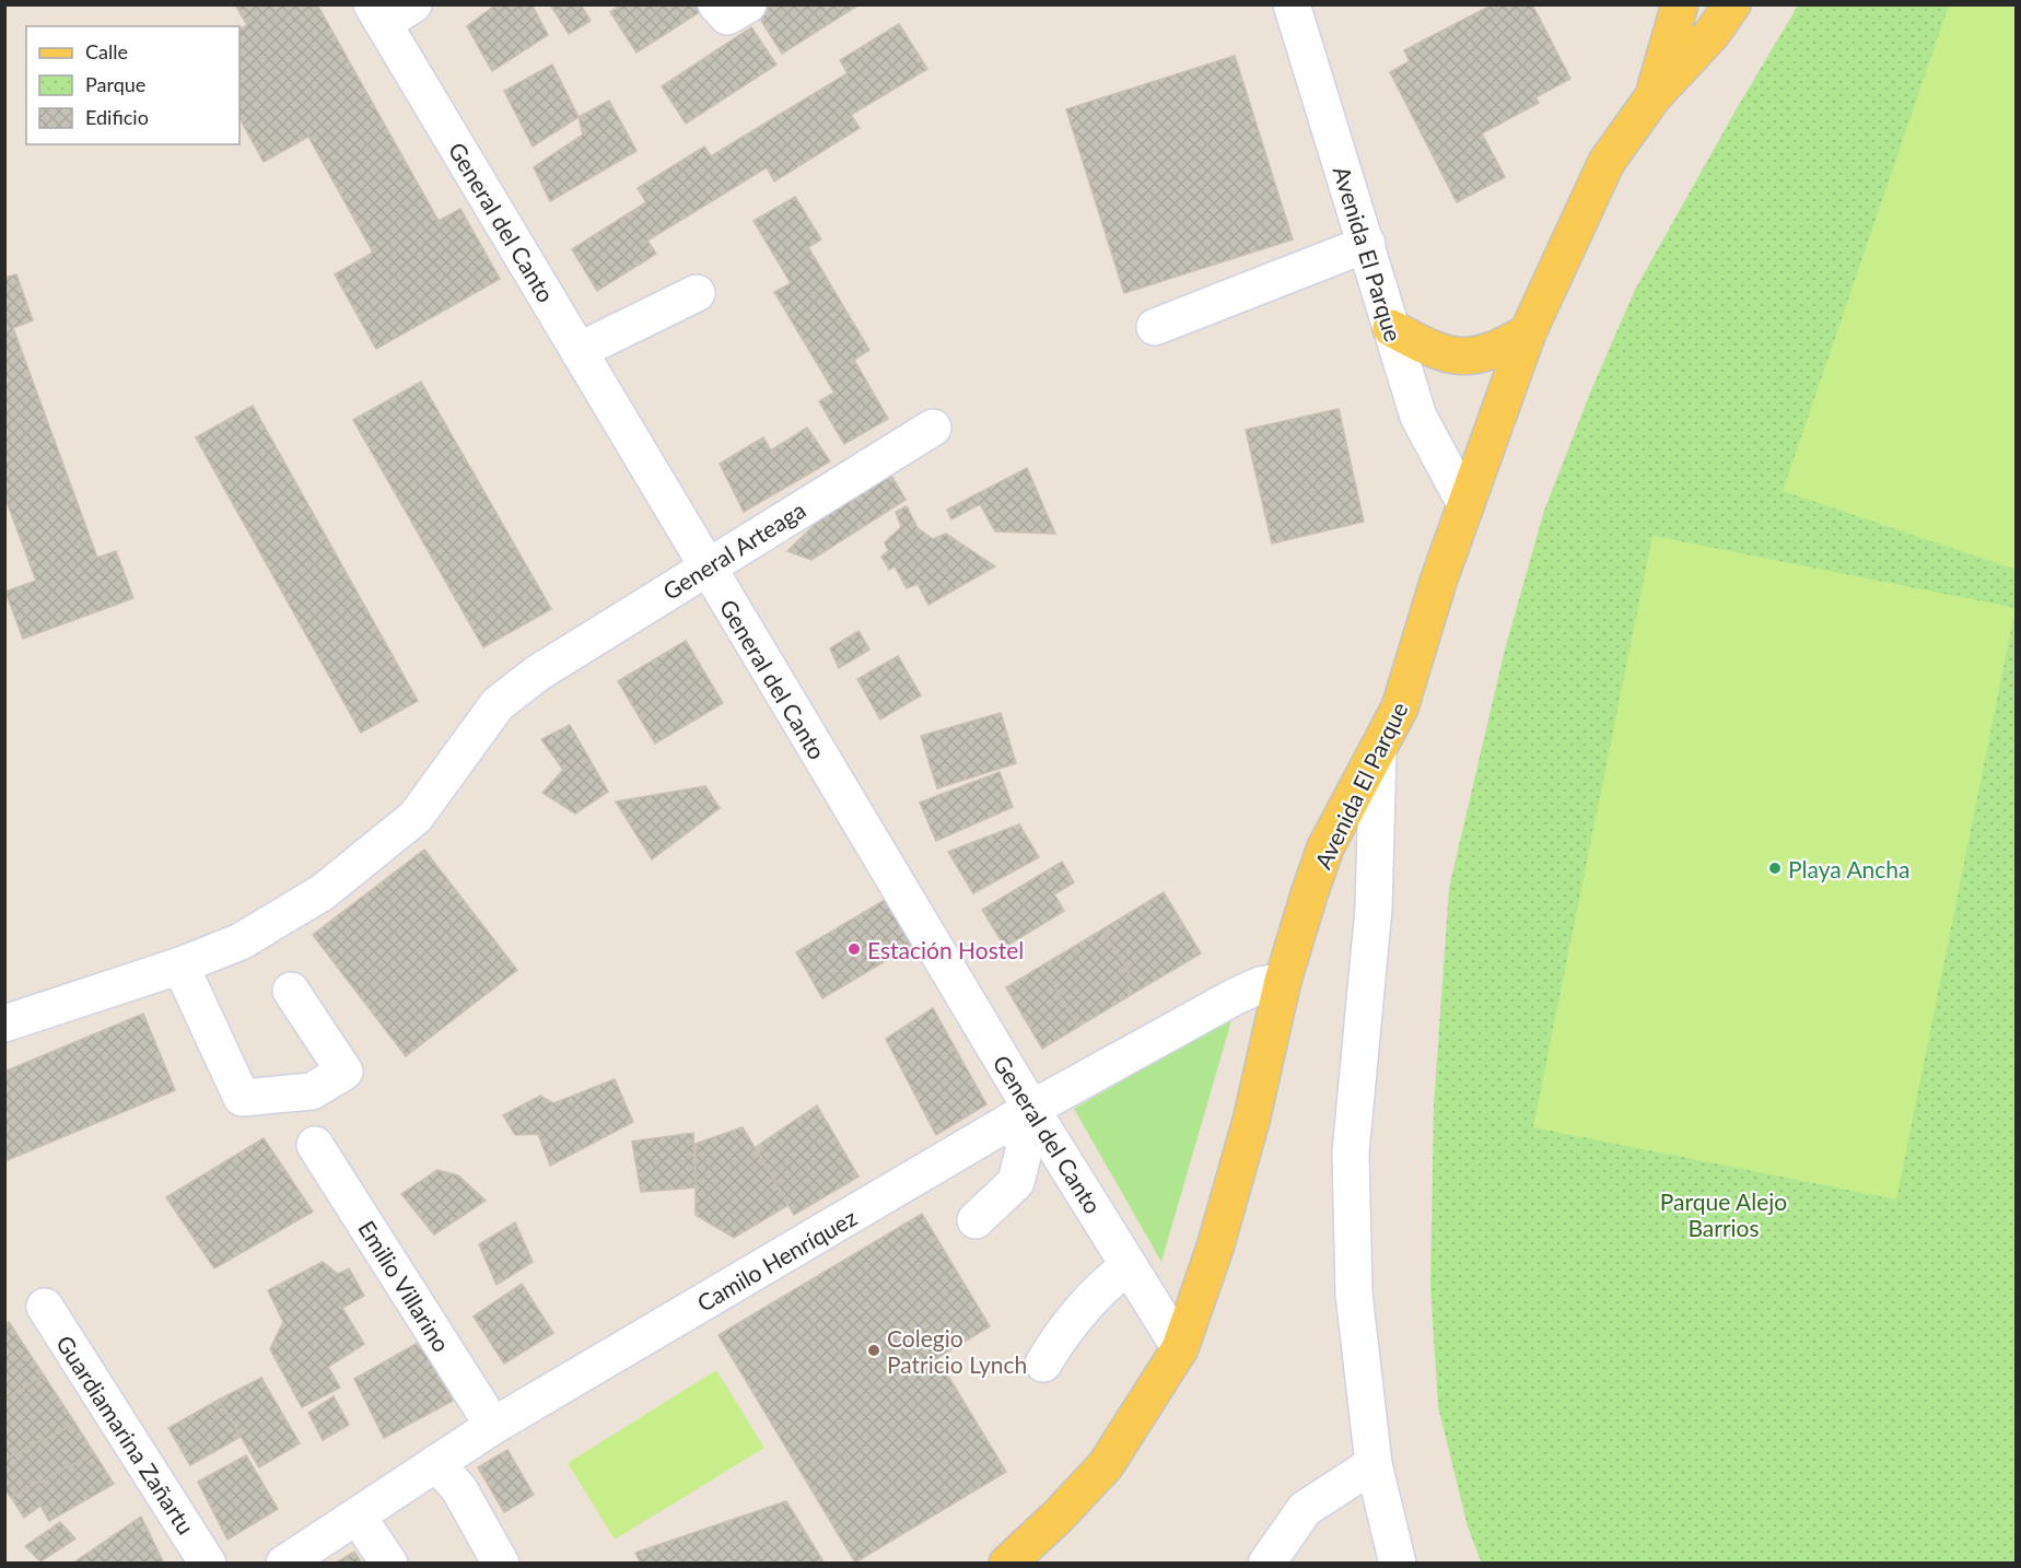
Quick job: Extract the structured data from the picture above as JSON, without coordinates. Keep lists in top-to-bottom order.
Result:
{
  "streets": {
    "main road": ["Avenida El Parque"],
    "street": [
      "General del Canto",
      "General Arteaga",
      "Camilo Henríquez",
      "Emilio Villarino",
      "Guardiamarina Zañartu"
    ]
  },
  "crossings": [
    ["General del Canto", "Avenida El Parque"],
    ["General del Canto", "General Arteaga"],
    ["General del Canto", "Camilo Henríquez"],
    ["Avenida El Parque", "Camilo Henríquez"],
    ["Camilo Henríquez", "Emilio Villarino"]
  ],
  "parks": ["Parque Alejo Barrios"],
  "places": ["Playa Ancha", "Estación Hostel", "Colegio Patricio Lynch"],
  "legend": ["Calle", "Parque", "Edificio"]
}
